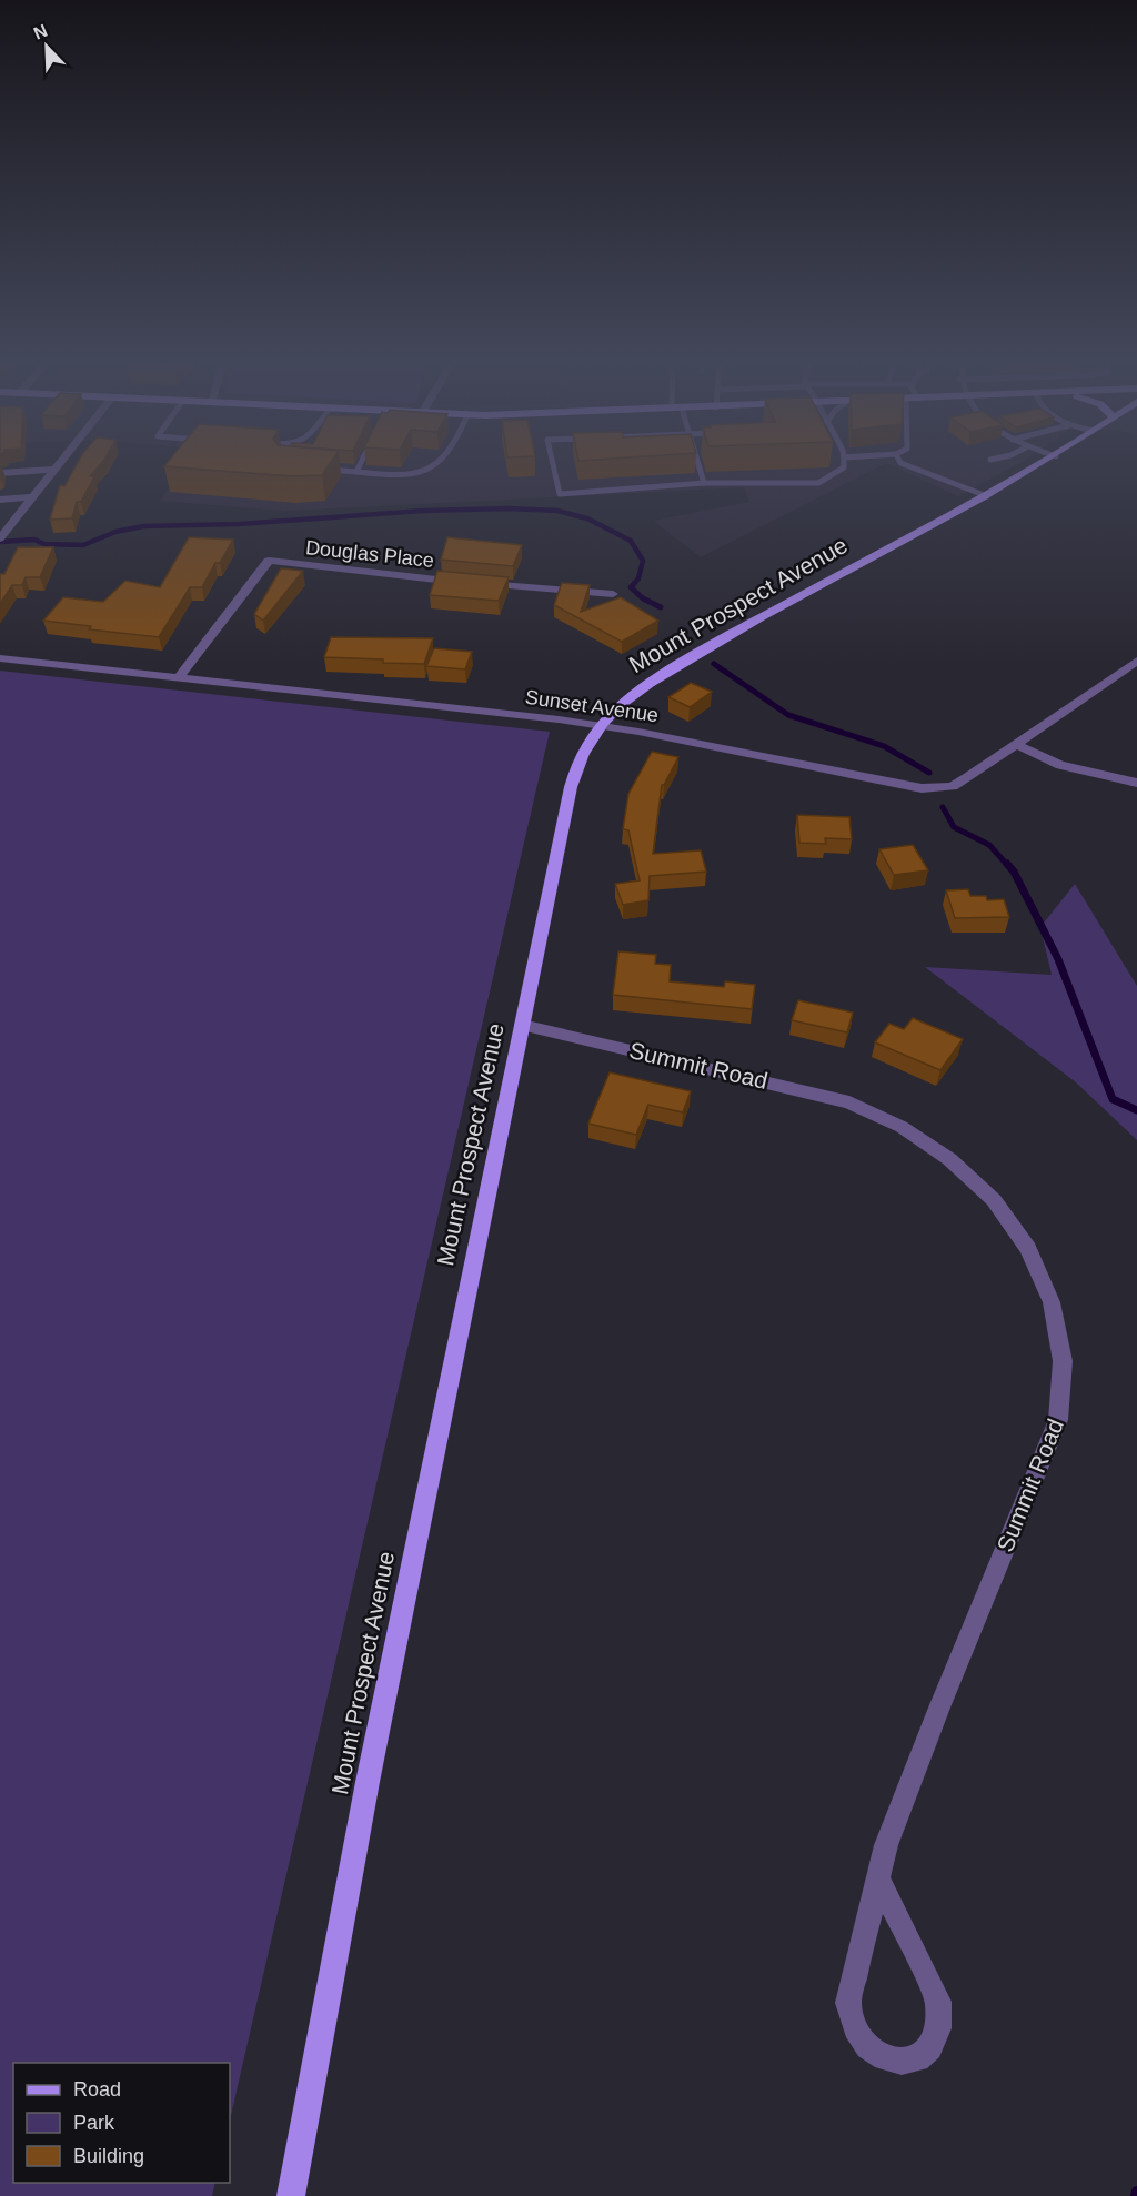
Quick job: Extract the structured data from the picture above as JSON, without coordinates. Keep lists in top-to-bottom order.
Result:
{
  "streets": {
    "main road": ["Mount Prospect Avenue"],
    "street": ["Douglas Place", "Sunset Avenue", "Summit Road"]
  },
  "crossings": [
    ["Douglas Place", "Sunset Avenue"],
    ["Mount Prospect Avenue", "Sunset Avenue"],
    ["Mount Prospect Avenue", "Summit Road"]
  ],
  "legend": ["Road", "Park", "Building"],
  "north": "top left"
}
